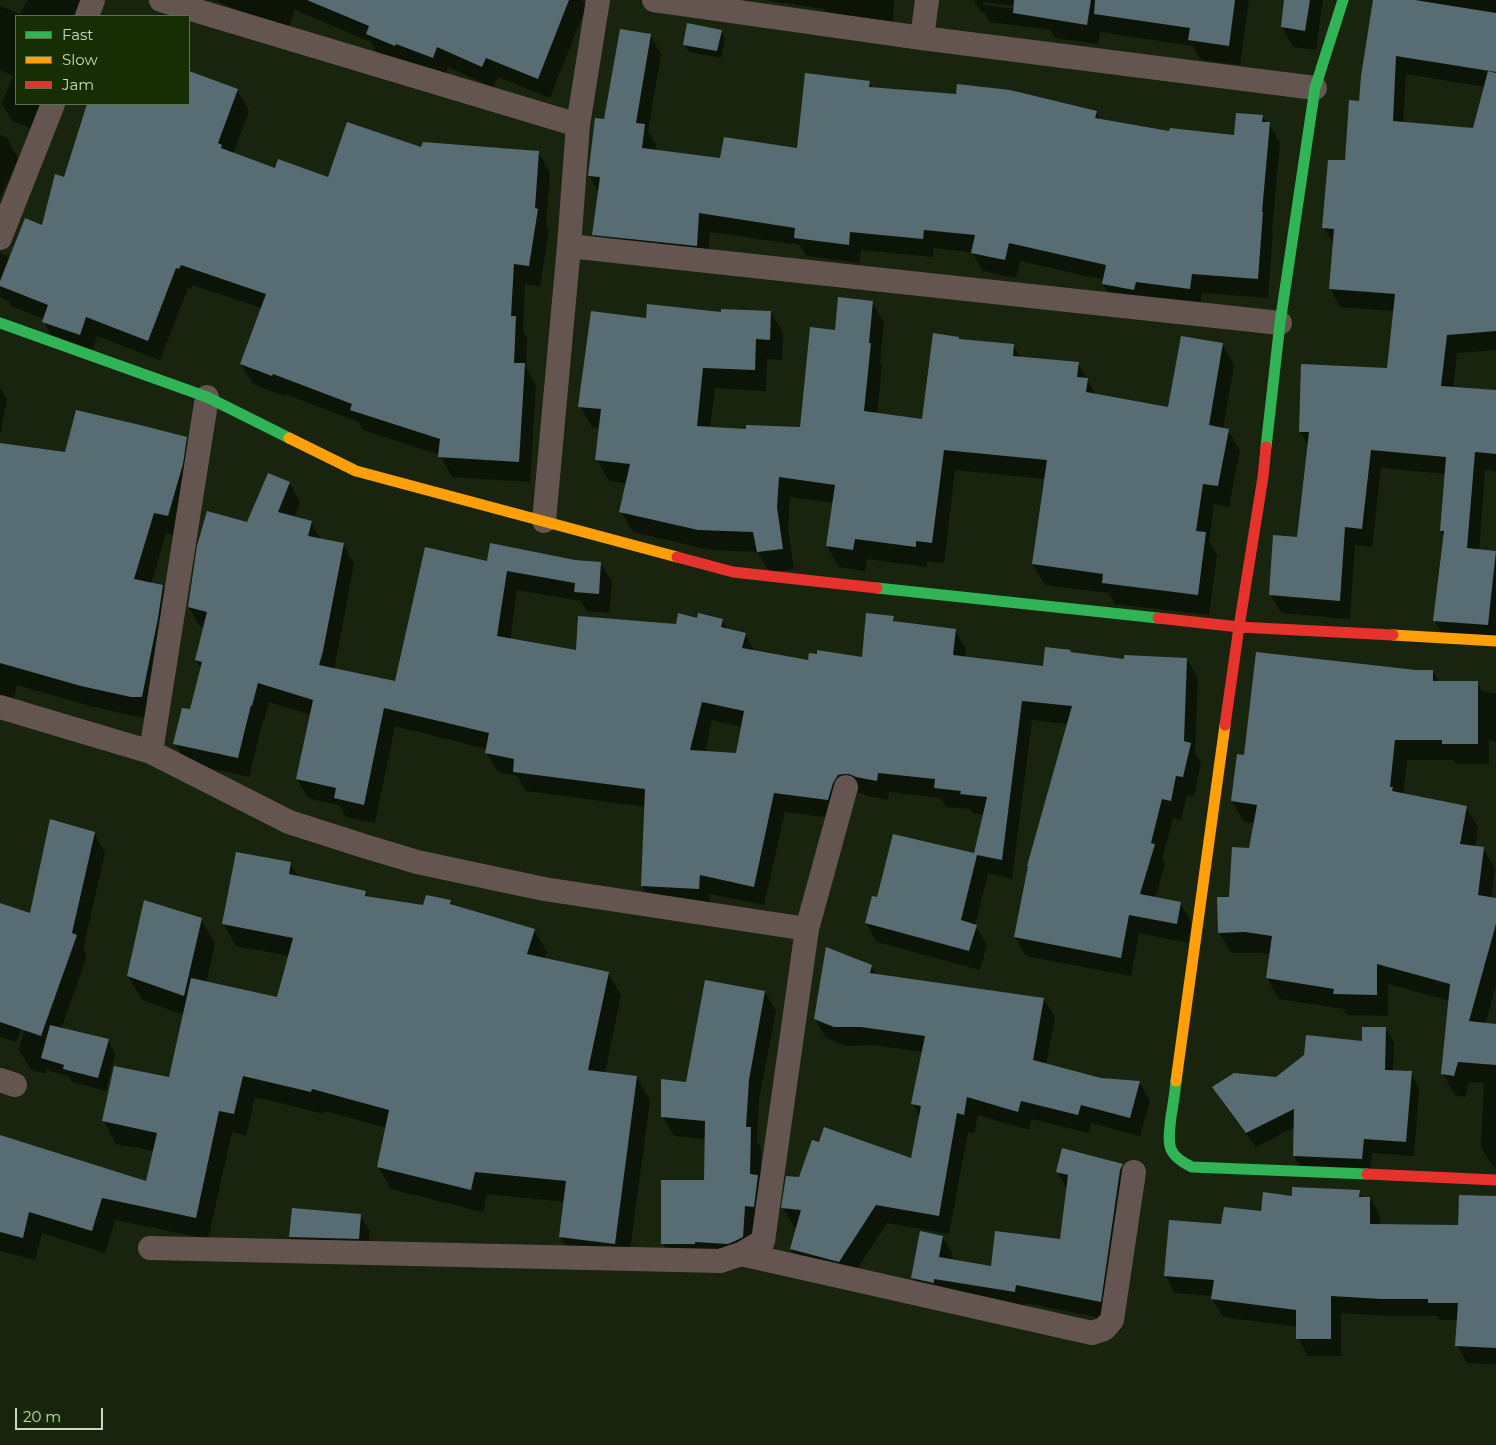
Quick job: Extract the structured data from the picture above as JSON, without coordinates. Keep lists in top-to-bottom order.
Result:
{
  "legend": ["Fast", "Slow", "Jam"],
  "scale_bar": "20 m"
}
